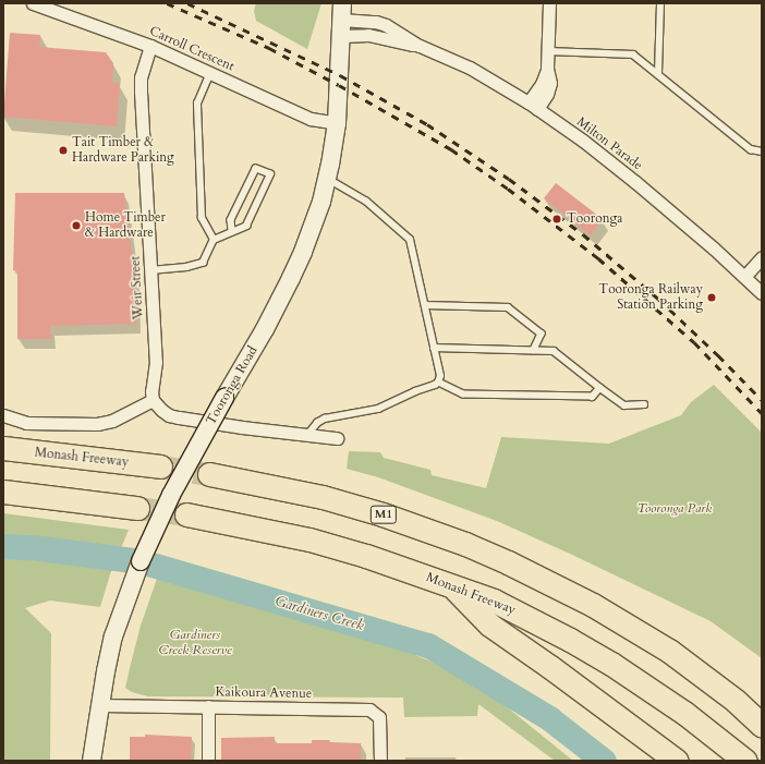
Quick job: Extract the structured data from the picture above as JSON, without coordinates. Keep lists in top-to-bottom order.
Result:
{
  "streets": {
    "highway": ["Monash Freeway", "M1"],
    "main road": ["Tooronga Road"],
    "street": [
      "Carroll Crescent",
      "Milton Parade",
      "Weir Street",
      "Kaikoura Avenue"
    ]
  },
  "crossings": [
    ["Carroll Crescent", "Weir Street"],
    ["Carroll Crescent", "Tooronga Road"],
    ["Milton Parade", "Tooronga Road"],
    ["Tooronga Road", "Kaikoura Avenue"]
  ],
  "water": ["Gardiners Creek"],
  "parks": ["Tooronga Park", "Gardiners Creek Reserve"],
  "places": [
    "Tait Timber & Hardware Parking",
    "Tooronga",
    "Home Timber & Hardware",
    "Tooronga Railway Station Parking"
  ]
}
